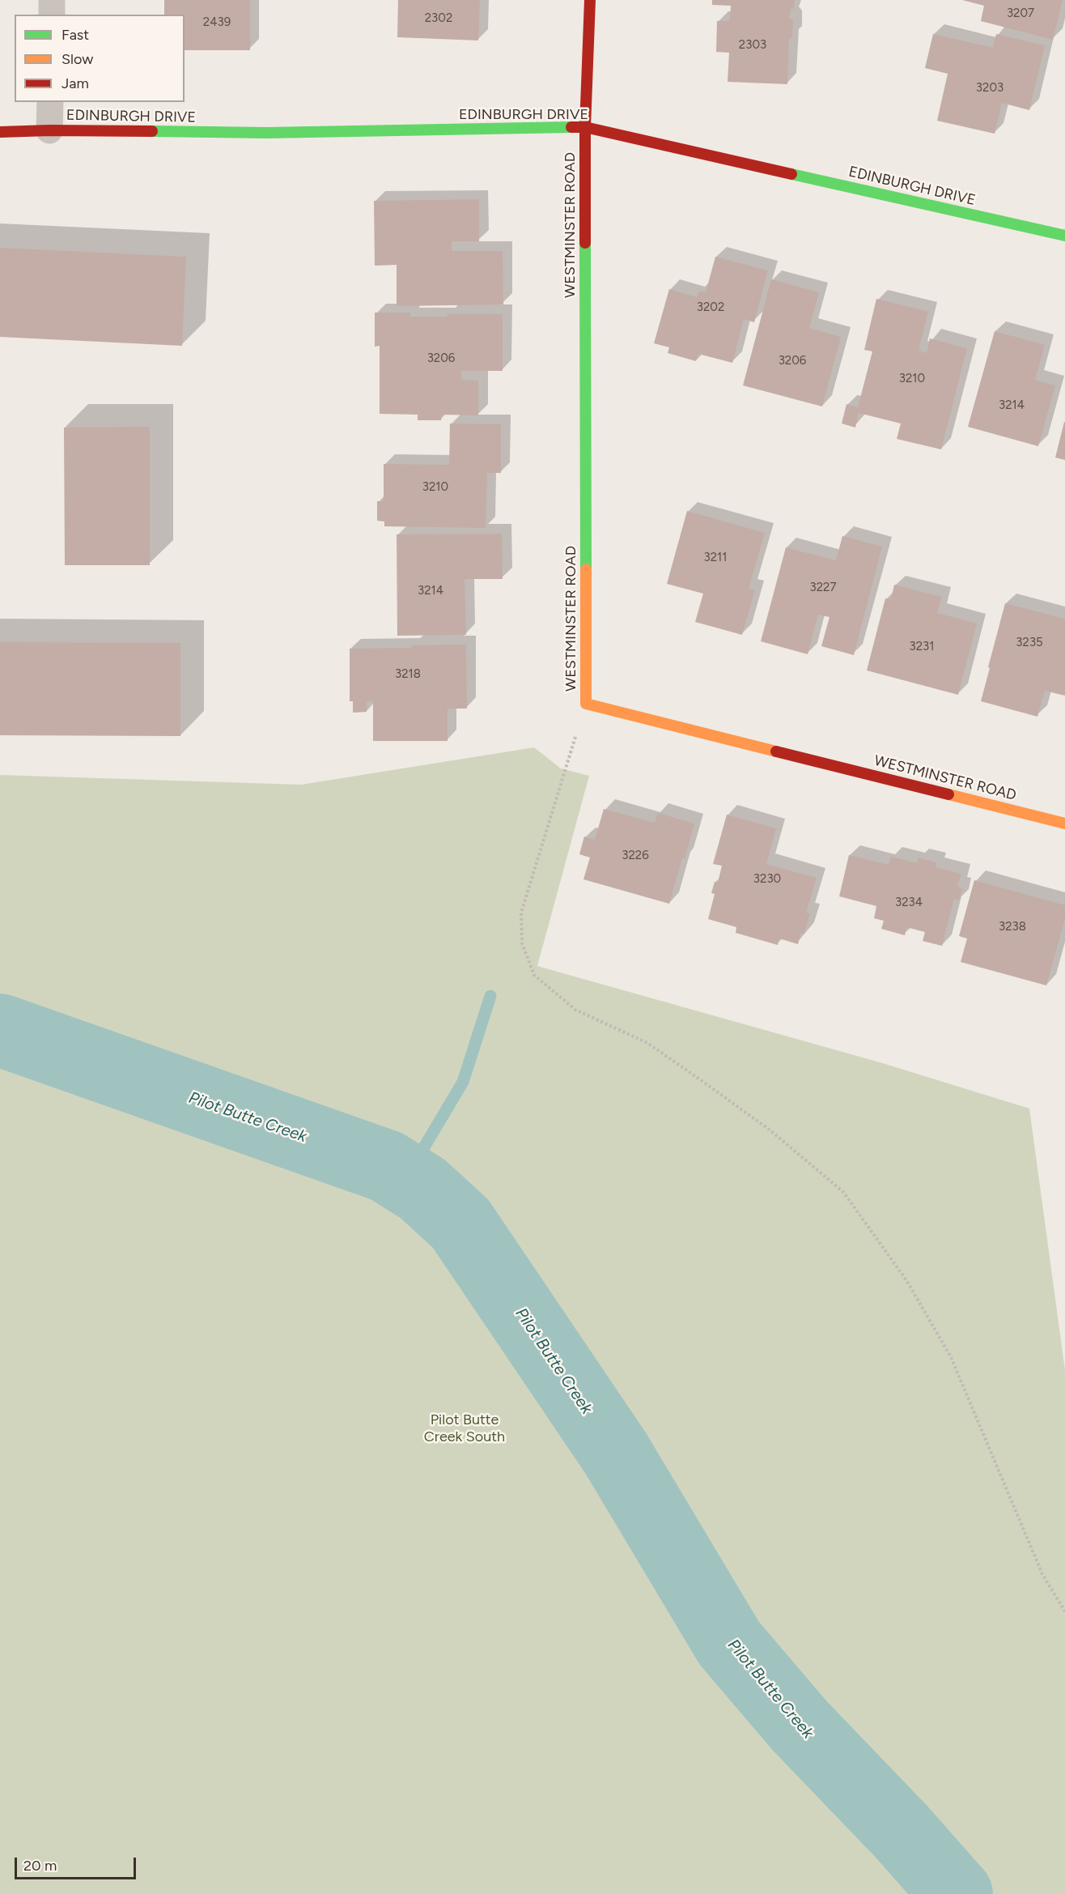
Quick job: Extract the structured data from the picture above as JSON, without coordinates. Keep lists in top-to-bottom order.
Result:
{
  "streets": {
    "street": ["EDINBURGH DRIVE", "WESTMINSTER ROAD"]
  },
  "crossings": [
    ["EDINBURGH DRIVE", "WESTMINSTER ROAD"]
  ],
  "water": ["Pilot Butte Creek"],
  "parks": ["Pilot Butte Creek South"],
  "house_numbers": [
    "3207",
    "2302",
    "2439",
    "2303",
    "3203",
    "3202",
    "3206",
    "3206",
    "3210",
    "3214",
    "3210",
    "3211",
    "3227",
    "3214",
    "3235",
    "3231",
    "3218",
    "3226",
    "3230",
    "3234",
    "3238"
  ],
  "legend": ["Fast", "Slow", "Jam"],
  "scale_bar": "20 m"
}
